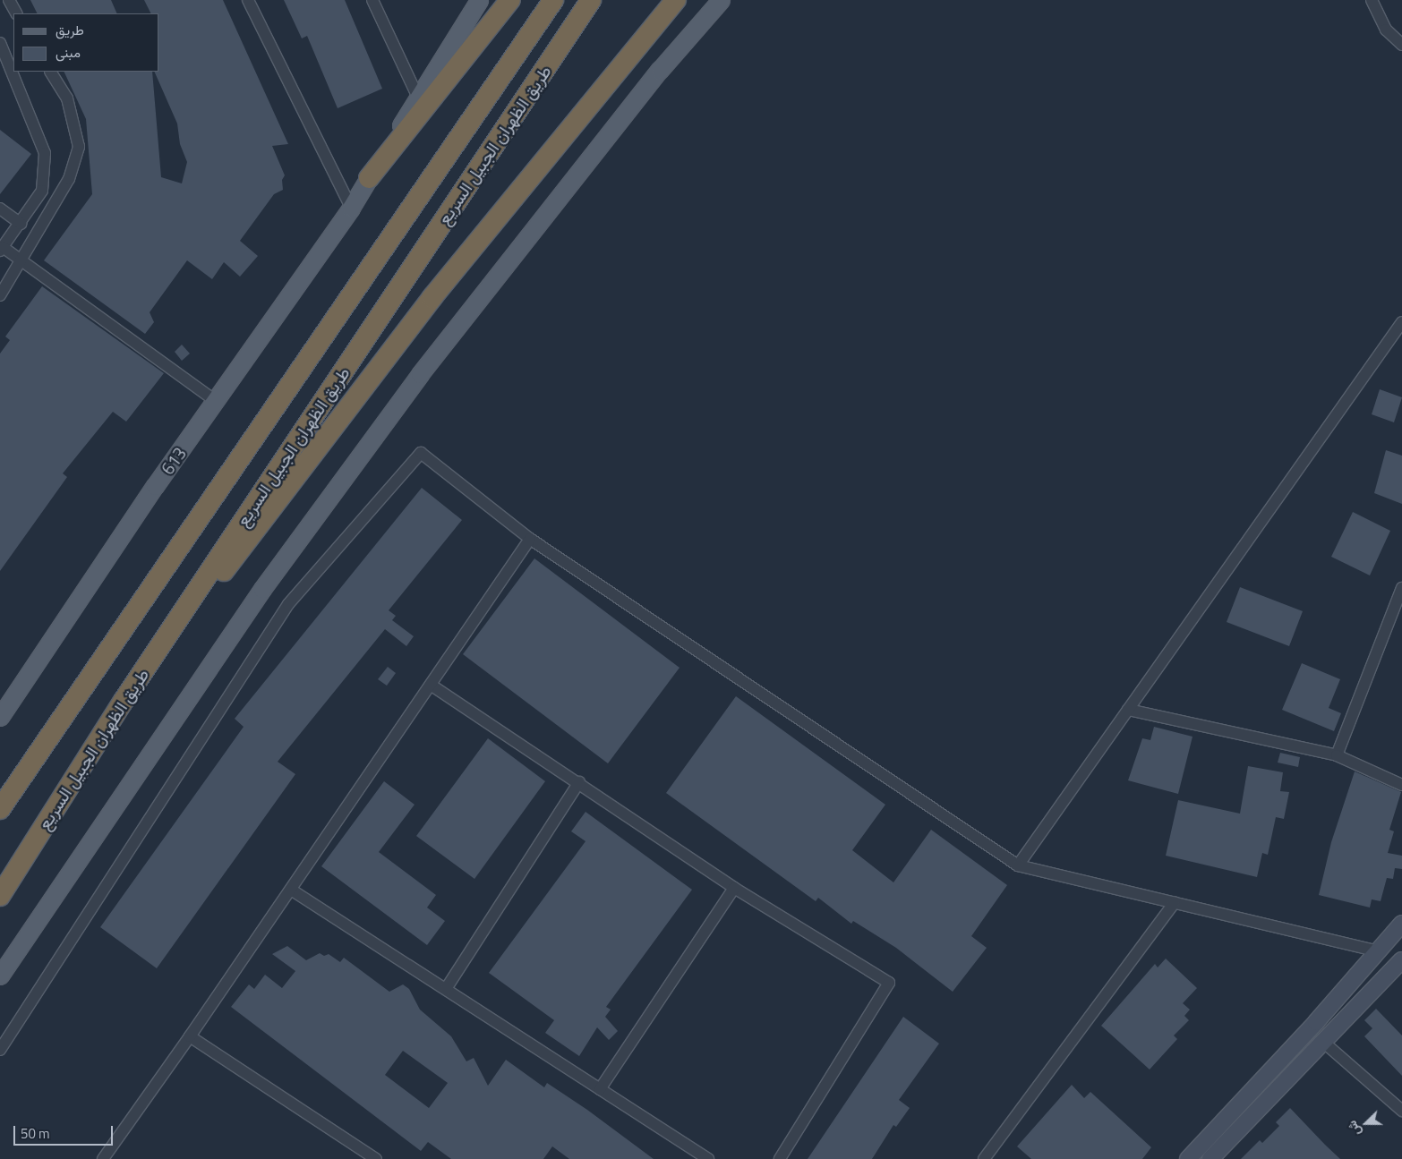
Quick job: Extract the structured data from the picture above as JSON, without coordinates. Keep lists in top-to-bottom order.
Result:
{
  "streets": {
    "highway": ["طريق الظهران الجبيل السريع"],
    "main road": ["613"]
  },
  "legend": ["طريق", "مبنى"],
  "scale_bar": "50 m",
  "north": "left"
}
